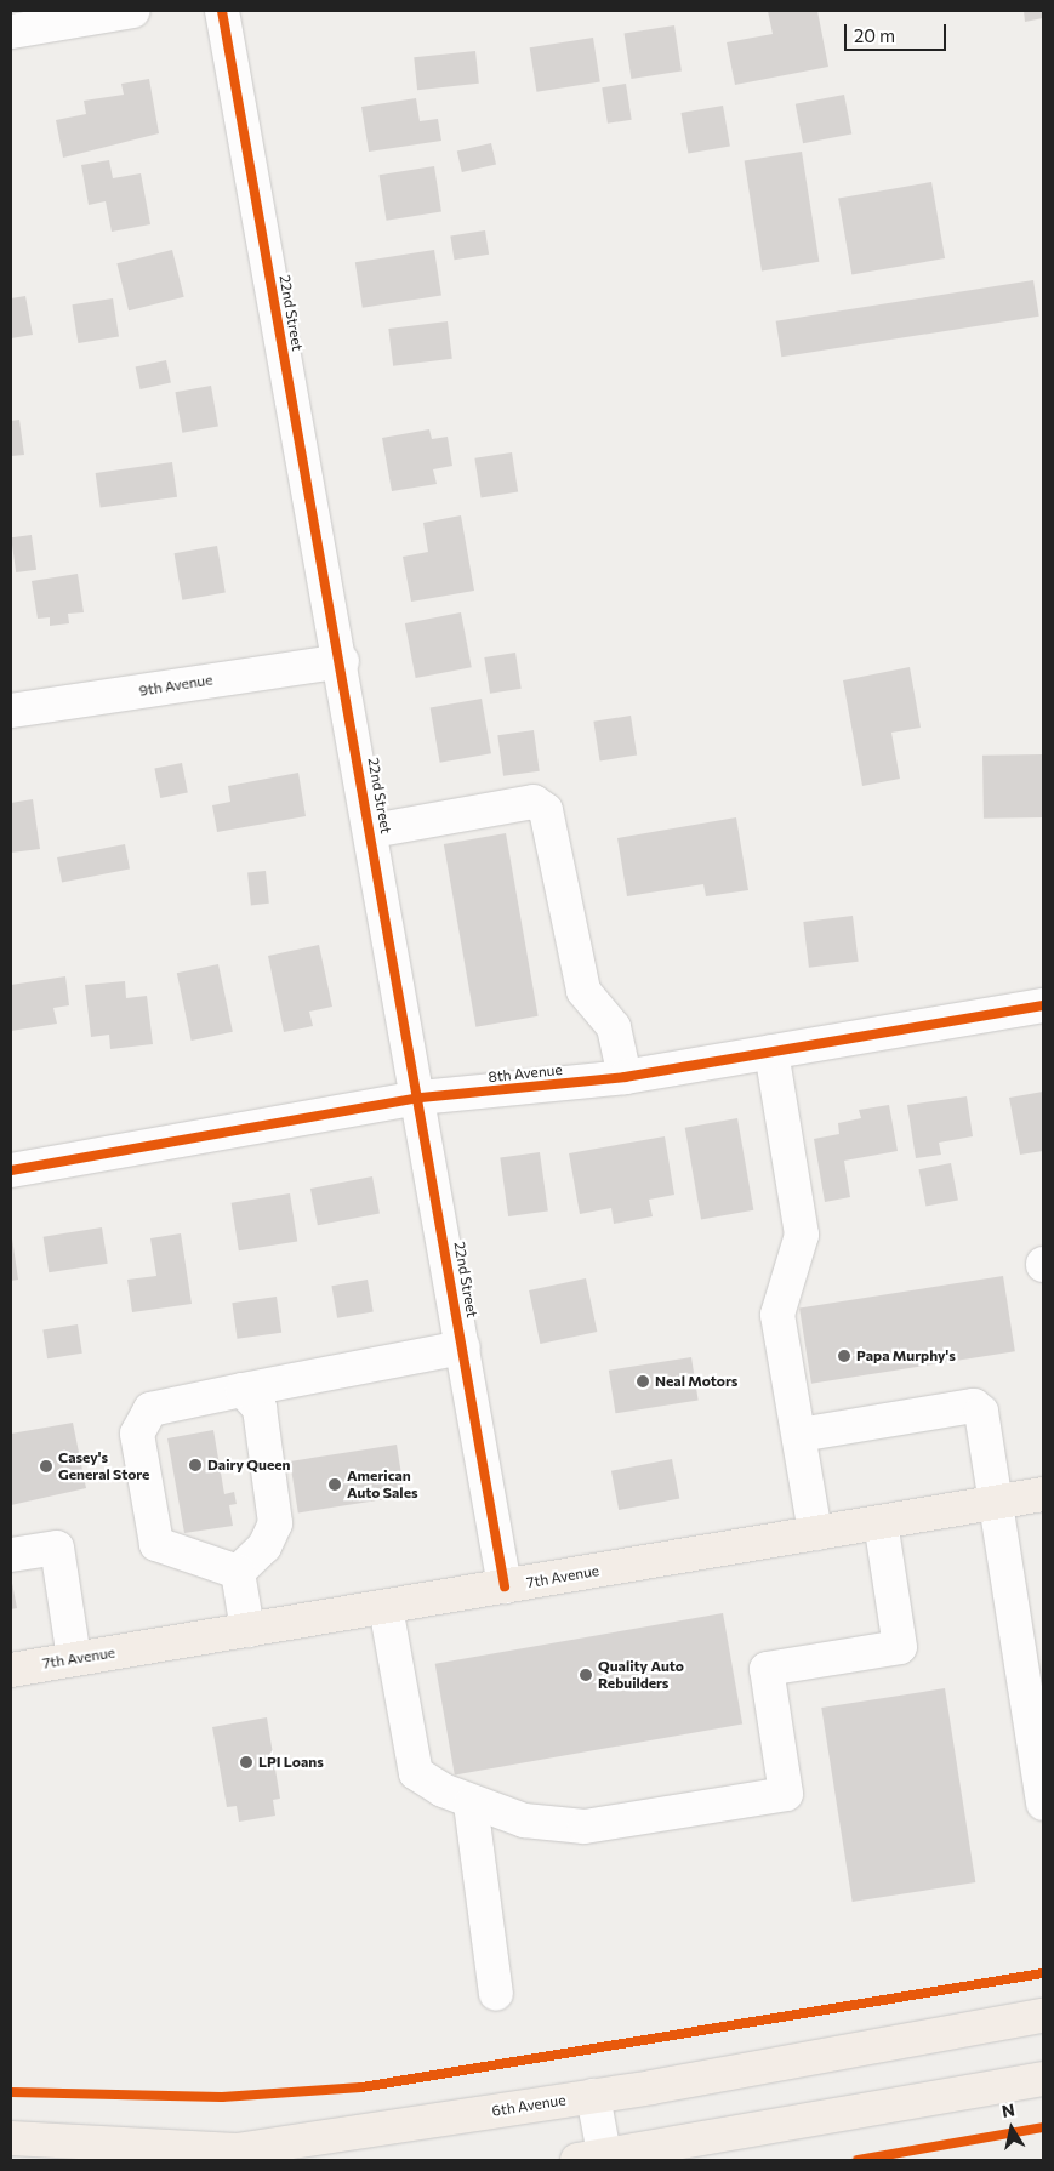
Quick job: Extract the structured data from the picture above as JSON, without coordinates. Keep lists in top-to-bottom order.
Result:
{
  "streets": {
    "main road": ["7th Avenue", "6th Avenue"],
    "street": ["22nd Street", "9th Avenue", "8th Avenue"]
  },
  "crossings": [
    ["22nd Street", "9th Avenue"],
    ["22nd Street", "8th Avenue"],
    ["22nd Street", "7th Avenue"]
  ],
  "places": [
    "Papa Murphy's",
    "Neal Motors",
    "Dairy Queen",
    "Casey's General Store",
    "American Auto Sales",
    "Quality Auto Rebuilders",
    "LPI Loans"
  ],
  "scale_bar": "20 m",
  "north": "top"
}
